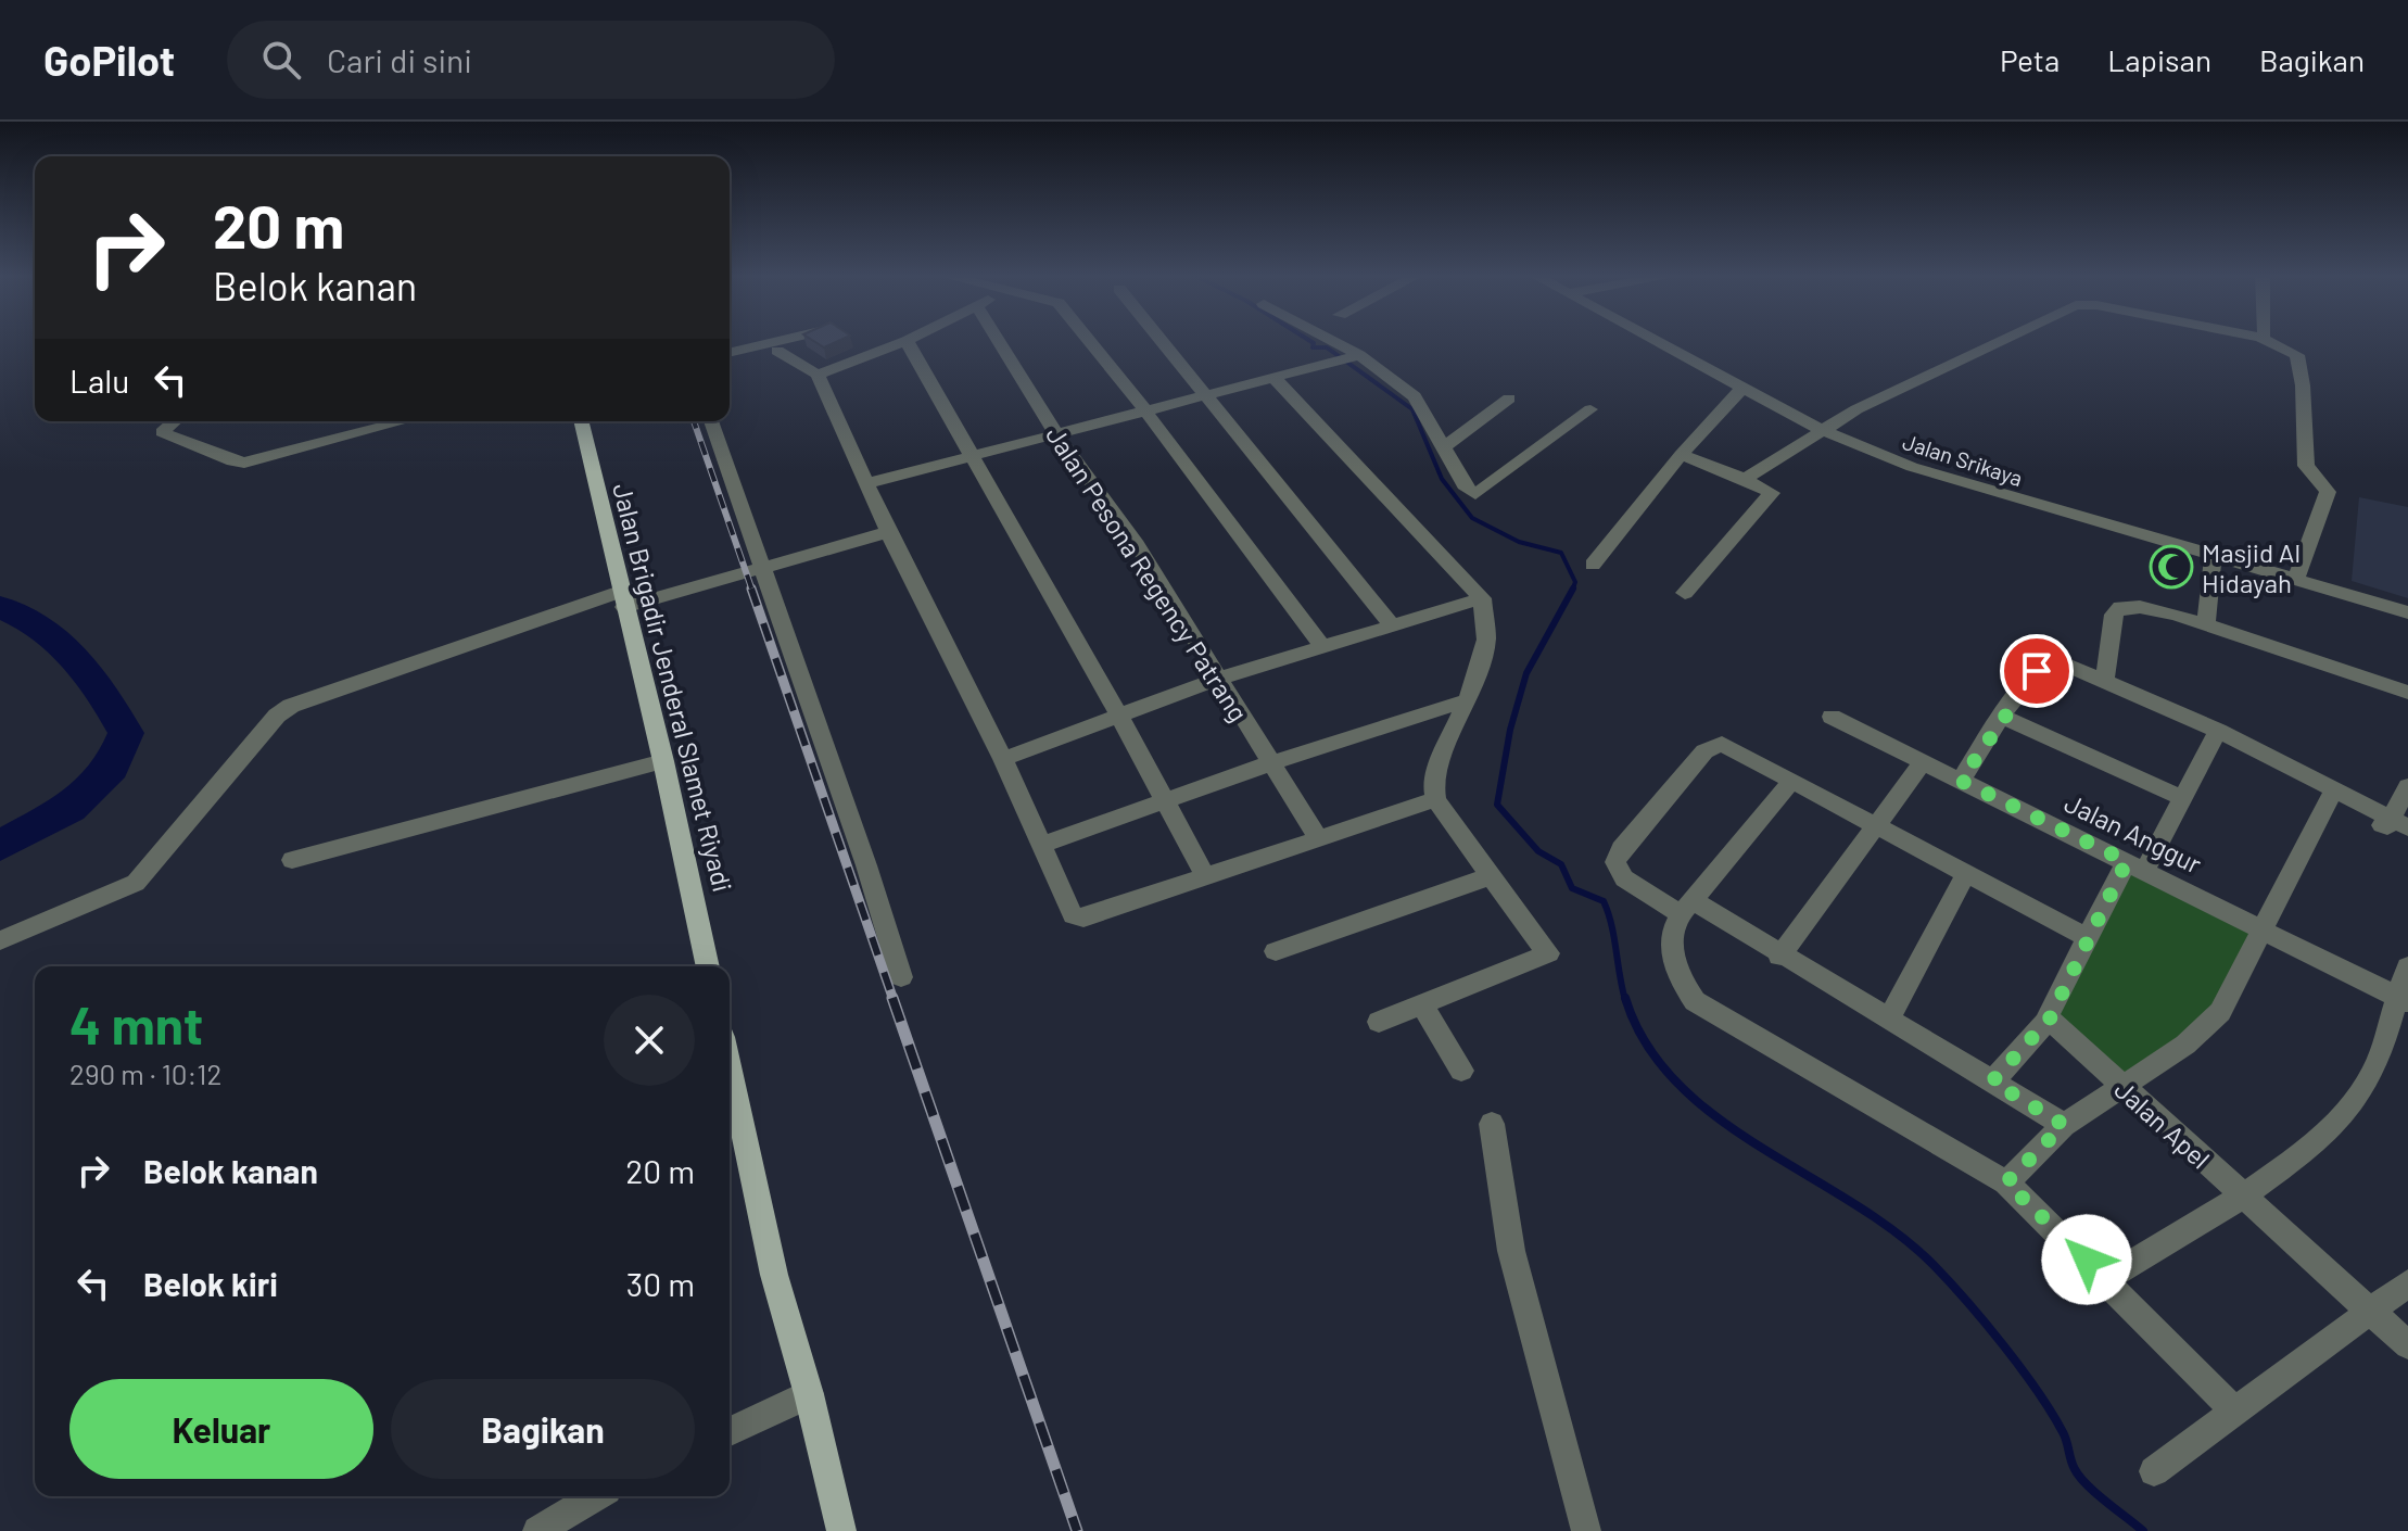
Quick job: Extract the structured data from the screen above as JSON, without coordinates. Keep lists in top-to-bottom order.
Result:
{
  "streets": {
    "main road": ["Jalan Brigadir Jenderal Slamet Riyadi"],
    "street": [
      "Jalan Srikaya",
      "Jalan Pesona Regency Patrang",
      "Jalan Anggur",
      "Jalan Apel"
    ]
  },
  "places": {
    "mosque": ["Masjid Al Hidayah"]
  },
  "page": {
    "header": "GoPilot",
    "search": "Cari di sini",
    "nav": ["Peta", "Lapisan", "Bagikan"],
    "turn": ["20 m", "Belok kanan"],
    "then": "Lalu",
    "heading": ["4 mnt", "290 m · 10:12"],
    "list": [
      {
        "name": "Belok kanan",
        "value": "20 m"
      },
      {
        "name": "Belok kiri",
        "value": "30 m"
      }
    ],
    "buttons": ["Keluar", "Bagikan"]
  }
}
